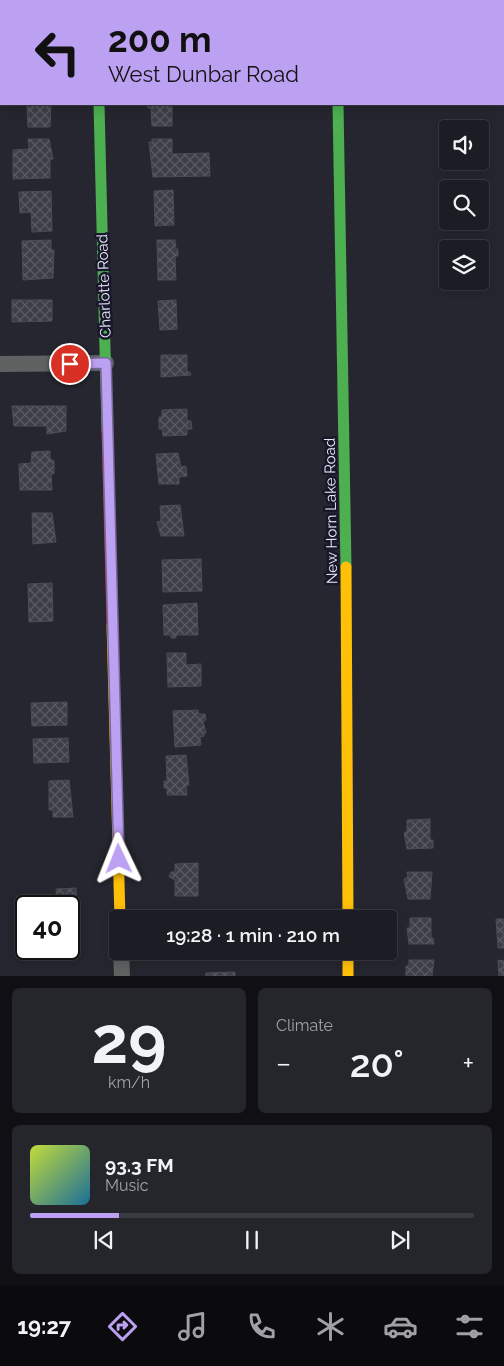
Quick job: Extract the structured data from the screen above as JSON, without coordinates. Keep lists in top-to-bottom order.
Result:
{
  "streets": {
    "main road": ["Charlotte Road", "New Horn Lake Road"]
  },
  "page": {
    "turn": ["200 m", "West Dunbar Road"],
    "limit": "40",
    "trip": "19:28 · 1 min · 210 m",
    "tile": [
      ["29", "km/h"],
      "Climate"
    ],
    "heat": ["−", "20°", "+"],
    "song": ["93.3 FM", "Music"],
    "tabs": "19:27"
  }
}
